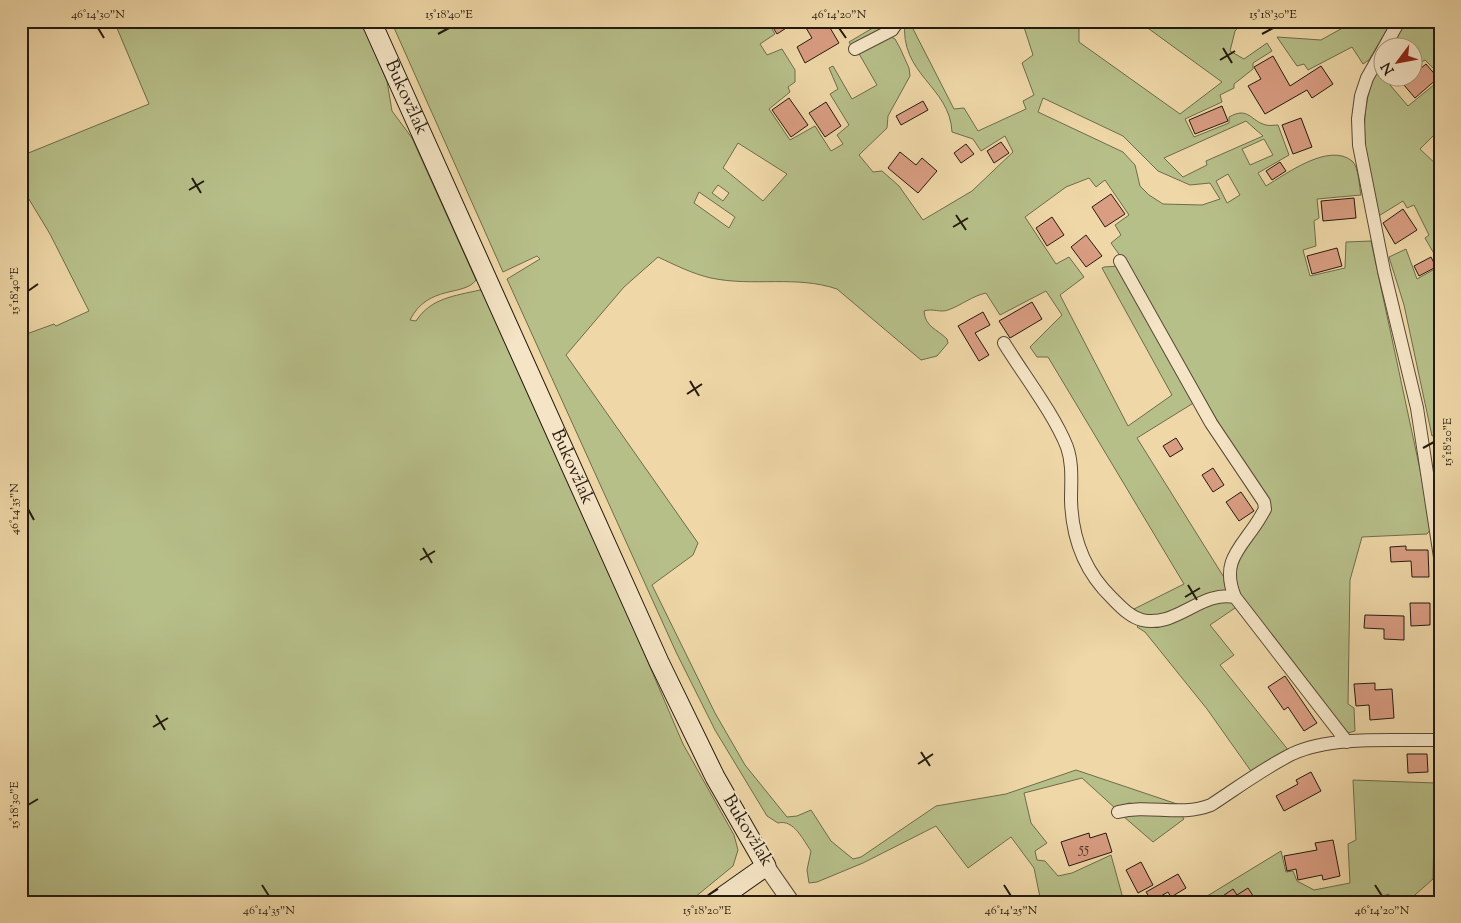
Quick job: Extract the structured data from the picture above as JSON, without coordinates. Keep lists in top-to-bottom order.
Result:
{
  "streets": {
    "main road": ["Bukovžlak"]
  },
  "house_numbers": ["55"],
  "north": "bottom left",
  "coordinates": [
    "46°14'30\"N",
    "15°18'40\"E",
    "46°14'20\"N",
    "15°18'30\"E",
    "15°18'20\"E",
    "46°14'35\"N",
    "46°14'25\"N"
  ]
}
